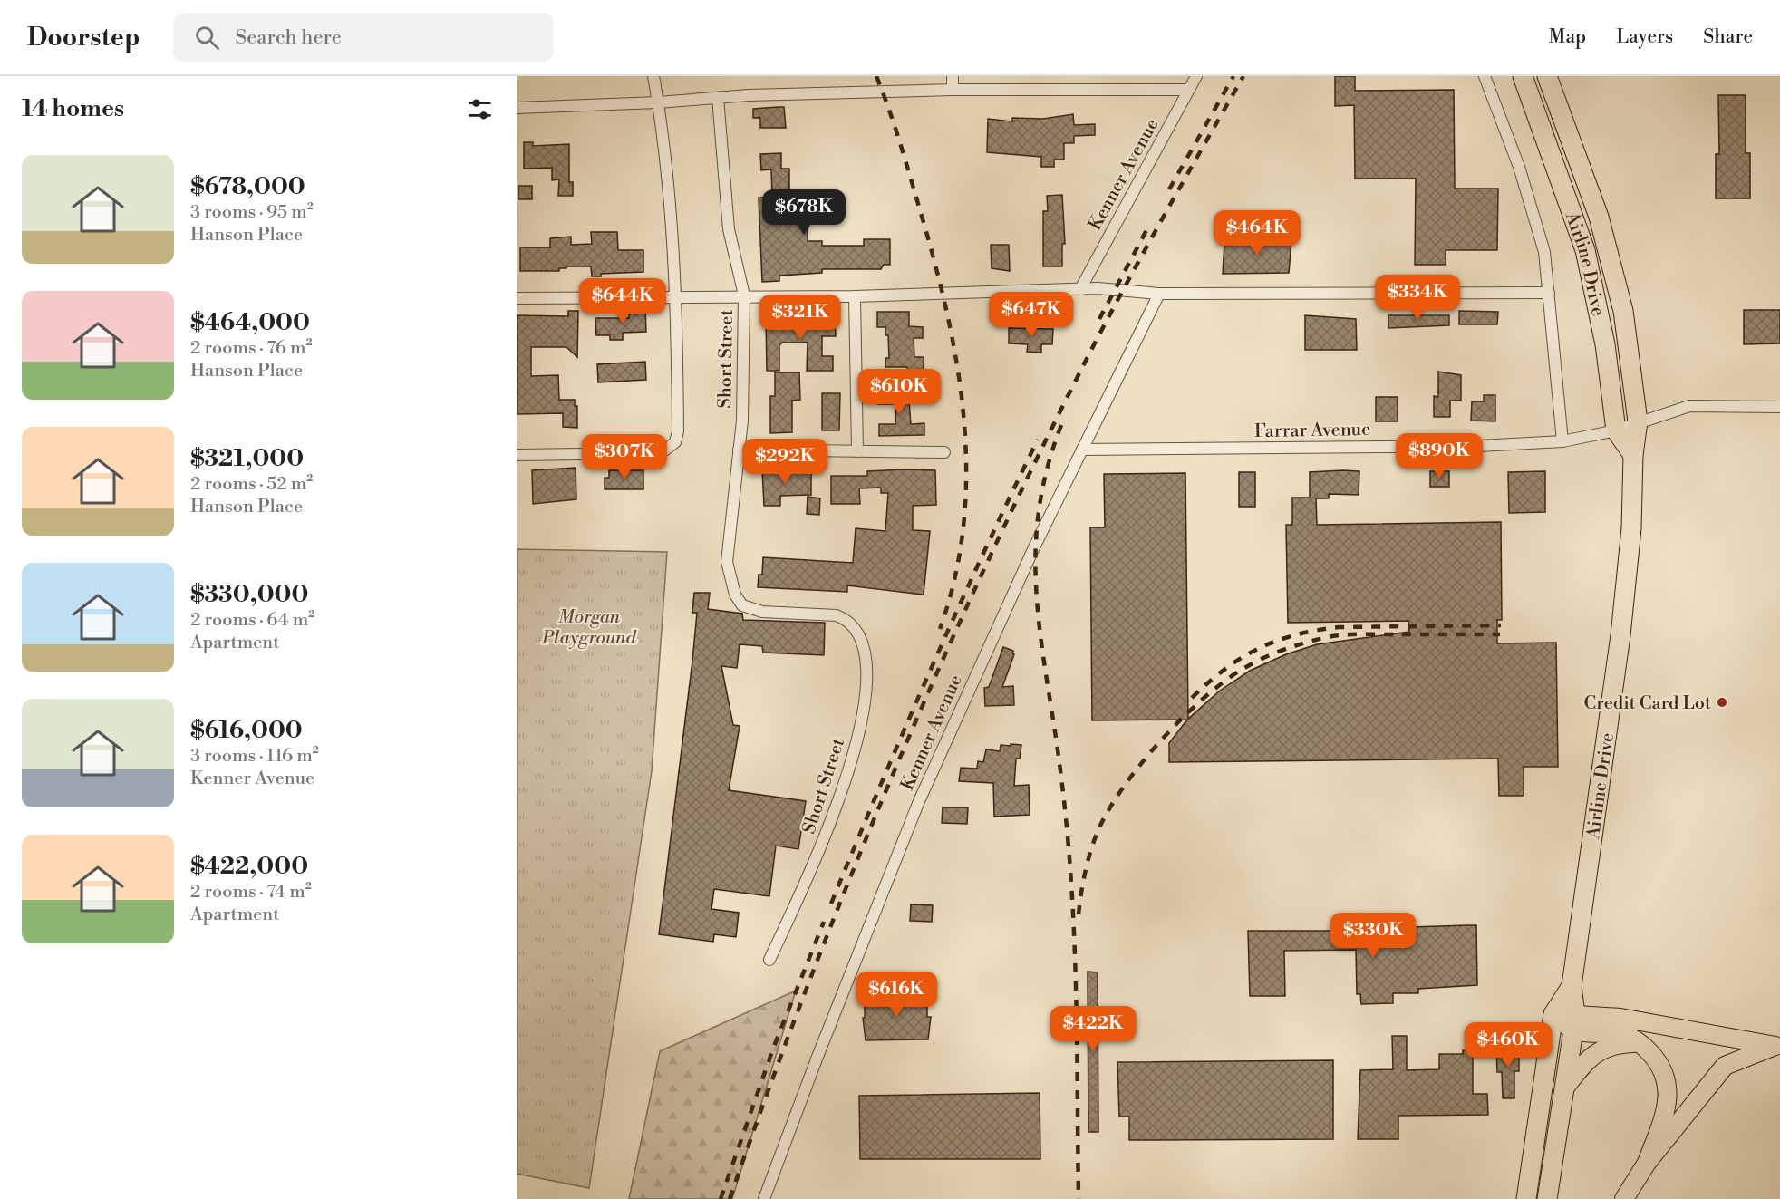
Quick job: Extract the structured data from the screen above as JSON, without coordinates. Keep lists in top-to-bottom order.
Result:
{
  "streets": {
    "highway": ["Airline Drive"],
    "street": ["Kenner Avenue", "Short Street", "Farrar Avenue"]
  },
  "crossings": [
    ["Kenner Avenue", "Farrar Avenue"],
    ["Airline Drive", "Farrar Avenue"]
  ],
  "parks": ["Morgan Playground"],
  "places": ["Credit Card Lot"],
  "page": {
    "header": "Doorstep",
    "search": "Search here",
    "nav": ["Map", "Layers", "Share"],
    "heading": "14 homes",
    "list": [
      {
        "name": "$678,000",
        "note": "3 rooms · 95 m² · Hanson Place"
      },
      {
        "name": "$464,000",
        "note": "2 rooms · 76 m² · Hanson Place"
      },
      {
        "name": "$321,000",
        "note": "2 rooms · 52 m² · Hanson Place"
      },
      {
        "name": "$330,000",
        "note": "2 rooms · 64 m² · Apartment"
      },
      {
        "name": "$616,000",
        "note": "3 rooms · 116 m² · Kenner Avenue"
      },
      {
        "name": "$422,000",
        "note": "2 rooms · 74 m² · Apartment"
      }
    ],
    "price": [
      "$678K",
      "$464K",
      "$334K",
      "$644K",
      "$647K",
      "$321K",
      "$610K",
      "$890K",
      "$307K",
      "$292K",
      "$330K",
      "$616K",
      "$422K",
      "$460K"
    ]
  }
}
